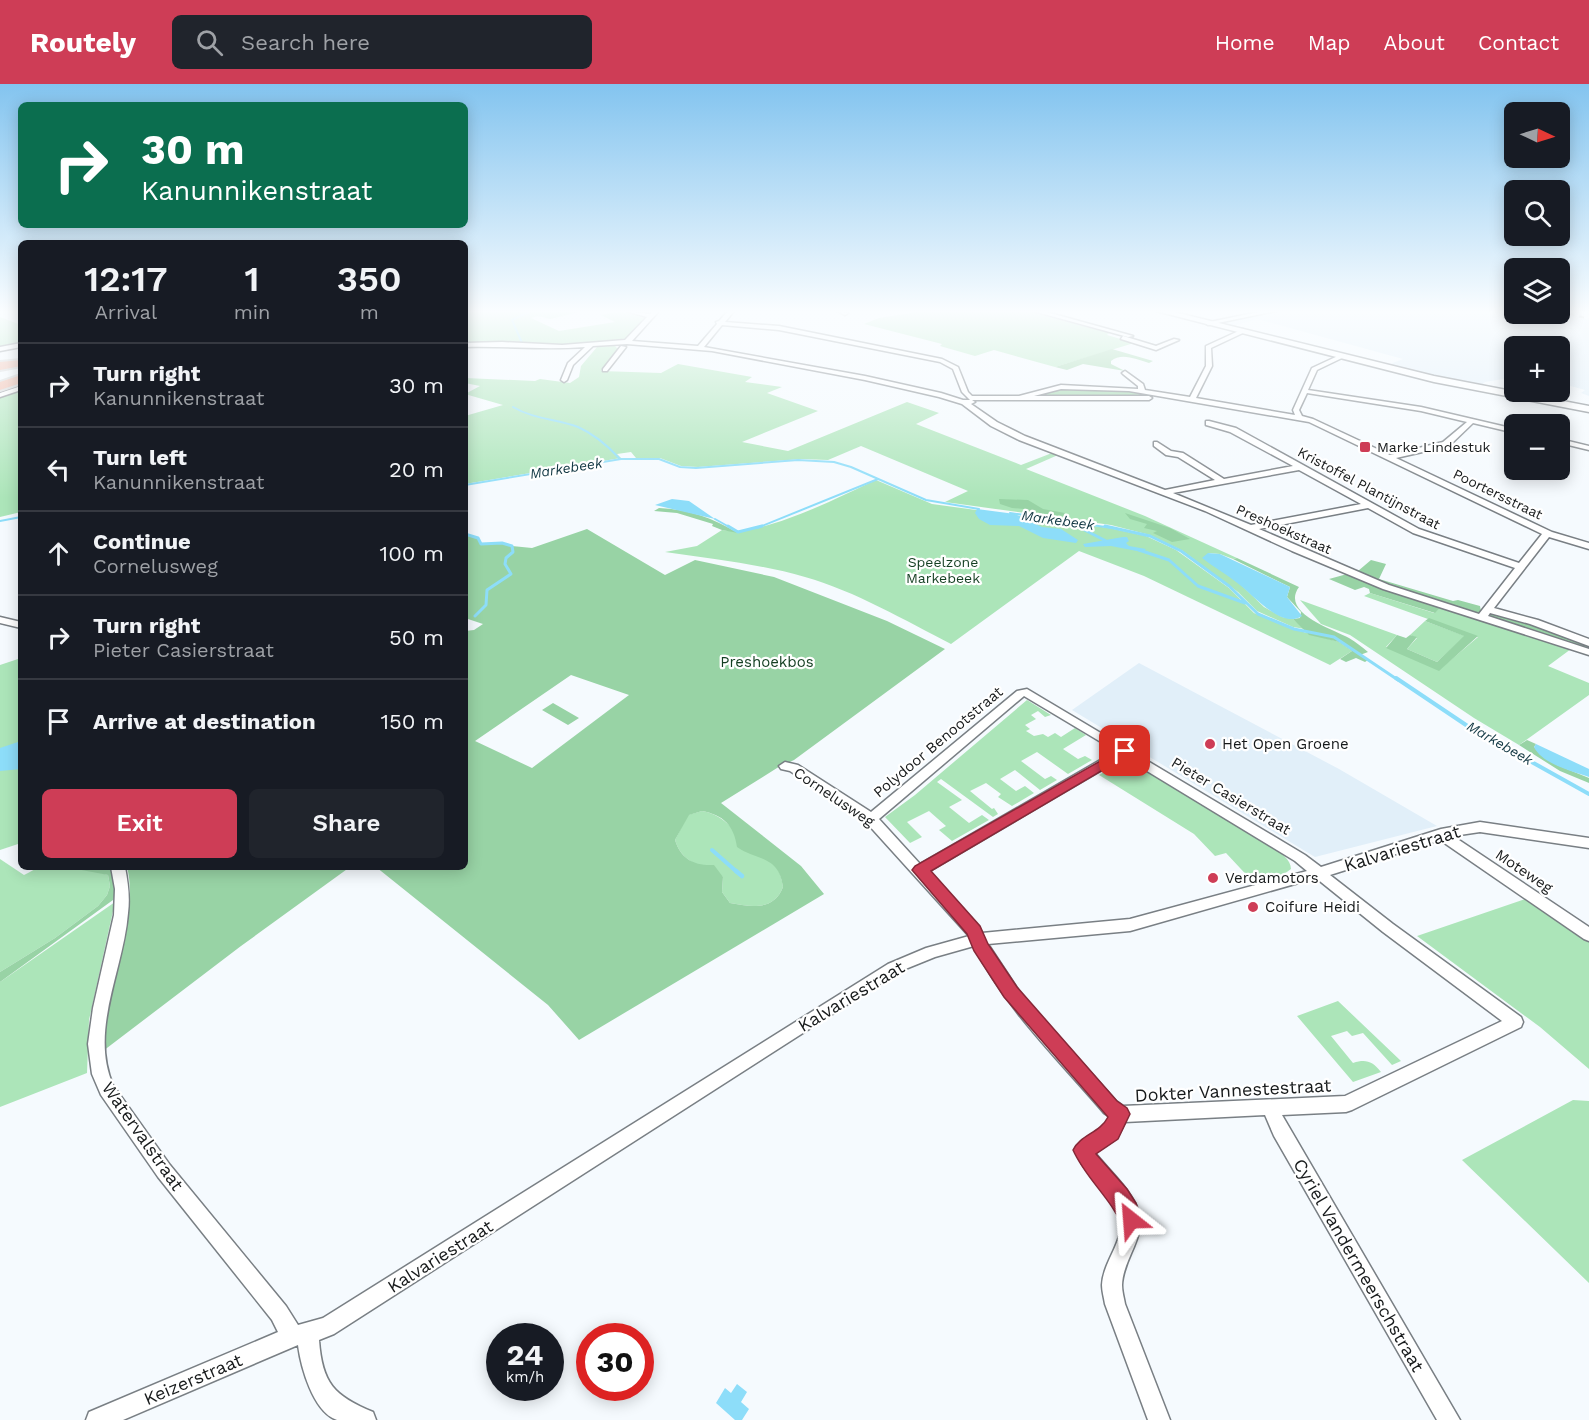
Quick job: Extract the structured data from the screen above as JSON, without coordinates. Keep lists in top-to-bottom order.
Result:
{
  "streets": {
    "street": [
      "Kristoffel Plantijnstraat",
      "Poortersstraat",
      "Preshoekstraat",
      "Polydoor Benootstraat",
      "Pieter Casierstraat",
      "Cornelusweg",
      "Kalvariestraat",
      "Moteweg",
      "Dokter Vannestestraat",
      "Watervalstraat",
      "Cyriel Vandermeerschstraat",
      "Keizerstraat"
    ]
  },
  "crossings": [
    ["Polydoor Benootstraat", "Pieter Casierstraat"],
    ["Polydoor Benootstraat", "Cornelusweg"],
    ["Pieter Casierstraat", "Kalvariestraat"],
    ["Pieter Casierstraat", "Dokter Vannestestraat"],
    ["Cornelusweg", "Kalvariestraat"],
    ["Cornelusweg", "Dokter Vannestestraat"],
    ["Kalvariestraat", "Moteweg"],
    ["Kalvariestraat", "Dokter Vannestestraat"],
    ["Kalvariestraat", "Watervalstraat"],
    ["Kalvariestraat", "Keizerstraat"],
    ["Dokter Vannestestraat", "Cyriel Vandermeerschstraat"],
    ["Watervalstraat", "Keizerstraat"]
  ],
  "water": ["Markebeek"],
  "parks": ["Speelzone Markebeek", "Preshoekbos"],
  "places": {
    "transit": ["Marke Lindestuk"],
    "other": ["Het Open Groene", "Verdamotors", "Coifure Heidi"]
  },
  "north": "right",
  "page": {
    "header": "Routely",
    "search": "Search here",
    "nav": [
      "Home",
      "Map",
      "About",
      "Contact"
    ],
    "map_buttons": ["+", "−"],
    "turn": ["30 m", "Kanunnikenstraat"],
    "eta": [
      "12:17",
      "Arrival",
      "1",
      "min",
      "350",
      "m"
    ],
    "list": [
      {
        "name": "Turn right",
        "note": "Kanunnikenstraat",
        "value": "30 m"
      },
      {
        "name": "Turn left",
        "note": "Kanunnikenstraat",
        "value": "20 m"
      },
      {
        "name": "Continue",
        "note": "Cornelusweg",
        "value": "100 m"
      },
      {
        "name": "Turn right",
        "note": "Pieter Casierstraat",
        "value": "50 m"
      },
      {
        "name": "Arrive at destination",
        "value": "150 m"
      }
    ],
    "buttons": ["Exit", "Share"],
    "speed": "24 km/h",
    "limit": "30"
  }
}
